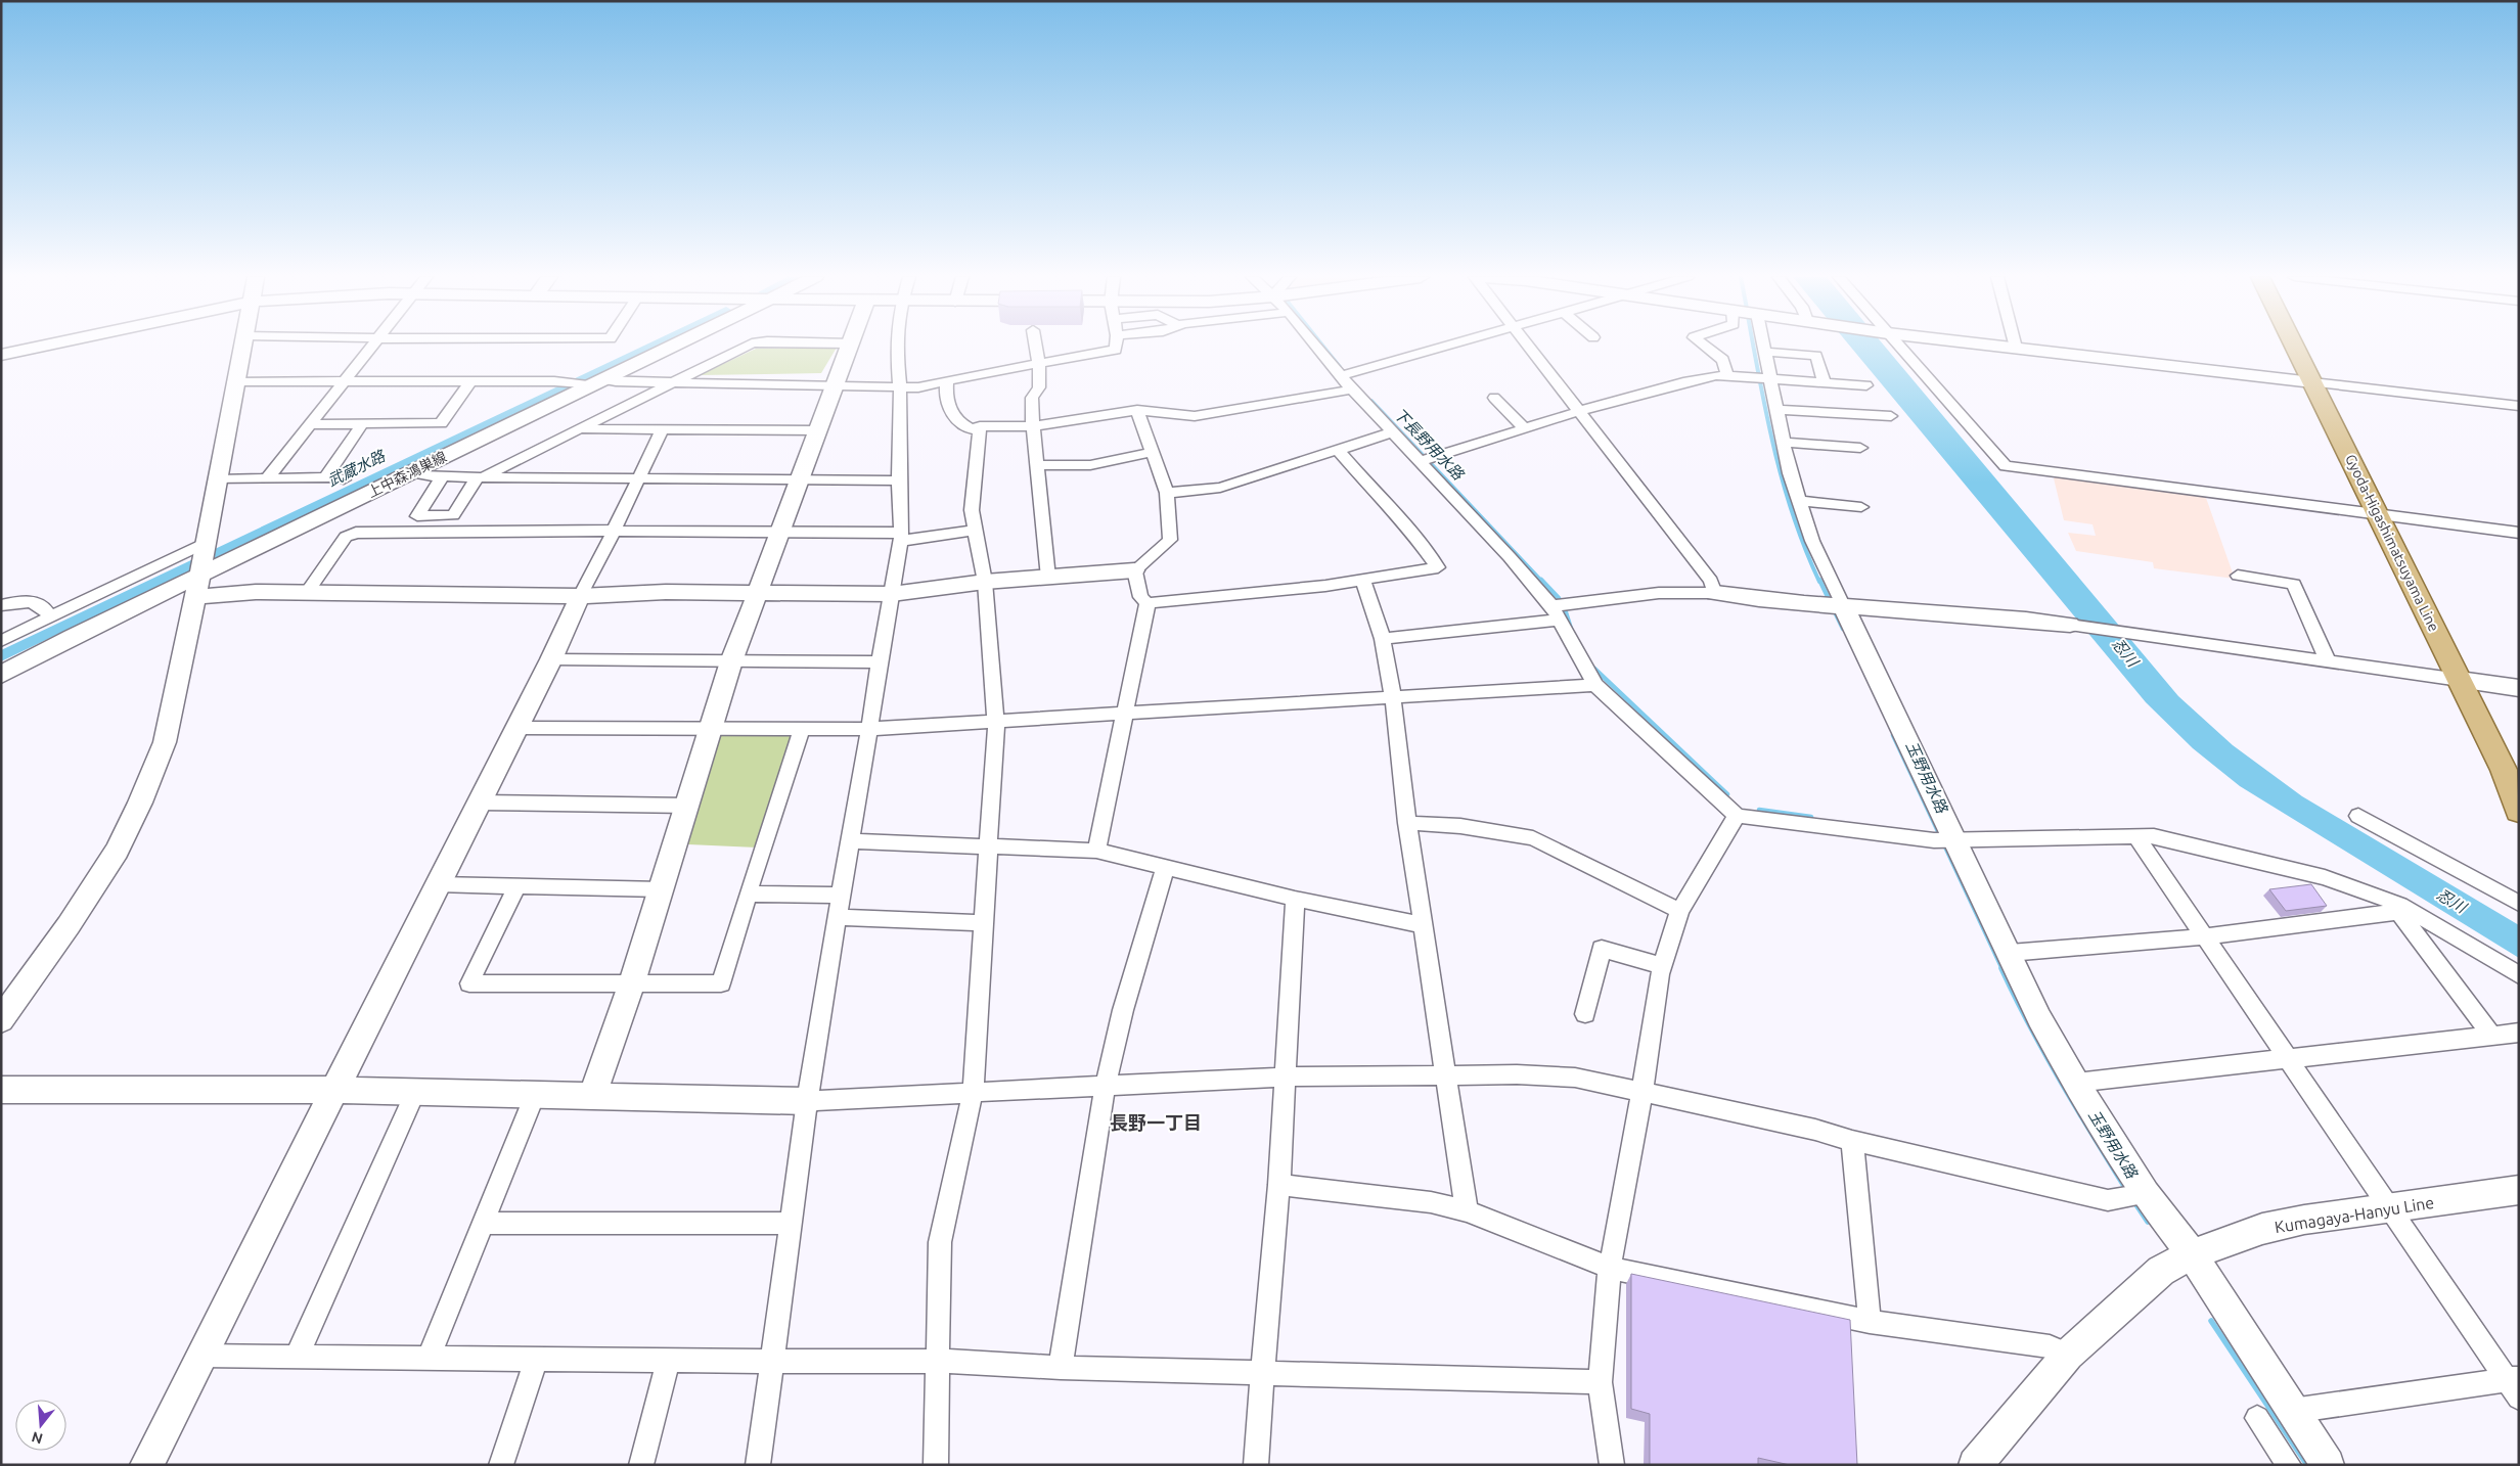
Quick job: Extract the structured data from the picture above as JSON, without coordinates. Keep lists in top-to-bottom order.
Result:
{
  "streets": {
    "main road": ["Gyoda-Higashimatsuyama Line"],
    "street": ["上中森鴻巣線", "Kumagaya-Hanyu Line"]
  },
  "districts": ["長野一丁目"],
  "water": [
    "下長野用水路",
    "武蔵水路",
    "忍川",
    "玉野用水路"
  ],
  "north": "bottom"
}
